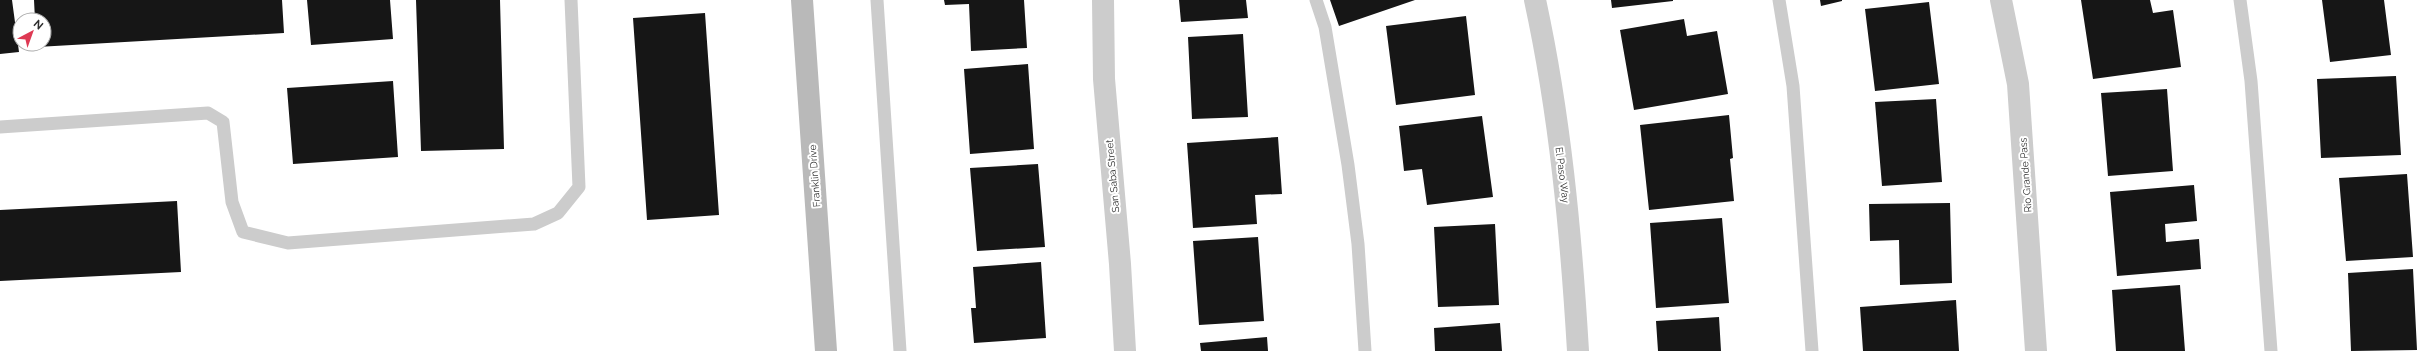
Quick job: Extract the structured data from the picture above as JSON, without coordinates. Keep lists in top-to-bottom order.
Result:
{
  "streets": {
    "street": [
      "El Paso Way",
      "Rio Grande Pass",
      "Franklin Drive",
      "San Saba Street"
    ]
  },
  "north": "top right"
}
